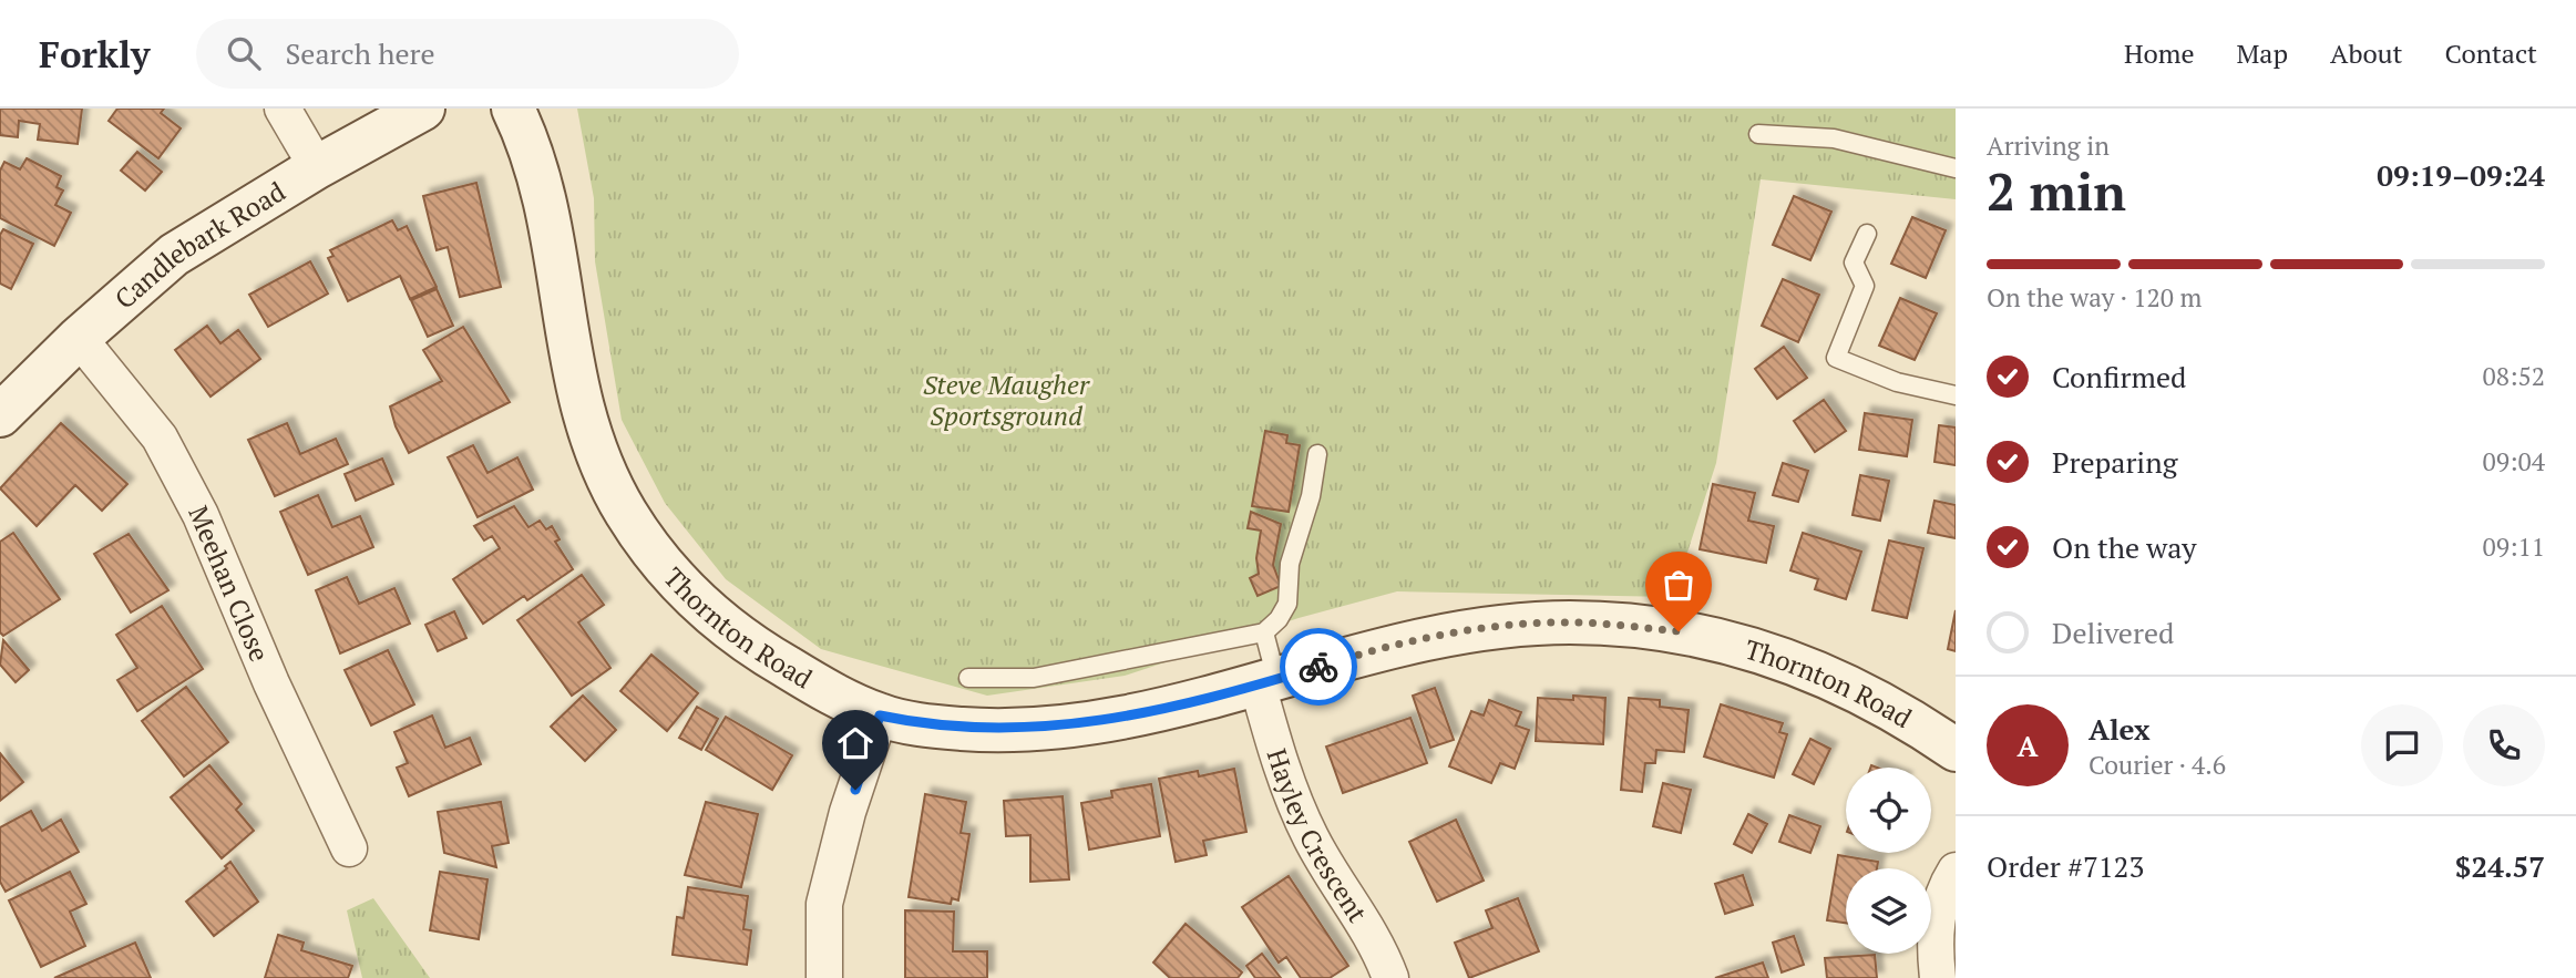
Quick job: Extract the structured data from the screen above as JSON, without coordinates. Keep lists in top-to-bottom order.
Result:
{
  "streets": {
    "street": [
      "Candlebark Road",
      "Meehan Close",
      "Thornton Road",
      "Hayley Crescent"
    ]
  },
  "crossings": [
    ["Candlebark Road", "Meehan Close"],
    ["Thornton Road", "Hayley Crescent"]
  ],
  "parks": ["Steve Maugher Sportsground"],
  "page": {
    "header": "Forkly",
    "search": "Search here",
    "nav": [
      "Home",
      "Map",
      "About",
      "Contact"
    ],
    "heading": ["2 min", "Arriving in", "09:19–09:24"],
    "panel": [
      "Alex",
      "Courier · 4.6",
      "Order #7123",
      "$24.57"
    ],
    "bar": "On the way · 120 m",
    "list": [
      ["Confirmed", "08:52"],
      ["Preparing", "09:04"],
      ["On the way", "09:11"],
      "Delivered"
    ],
    "round": "A"
  }
}
